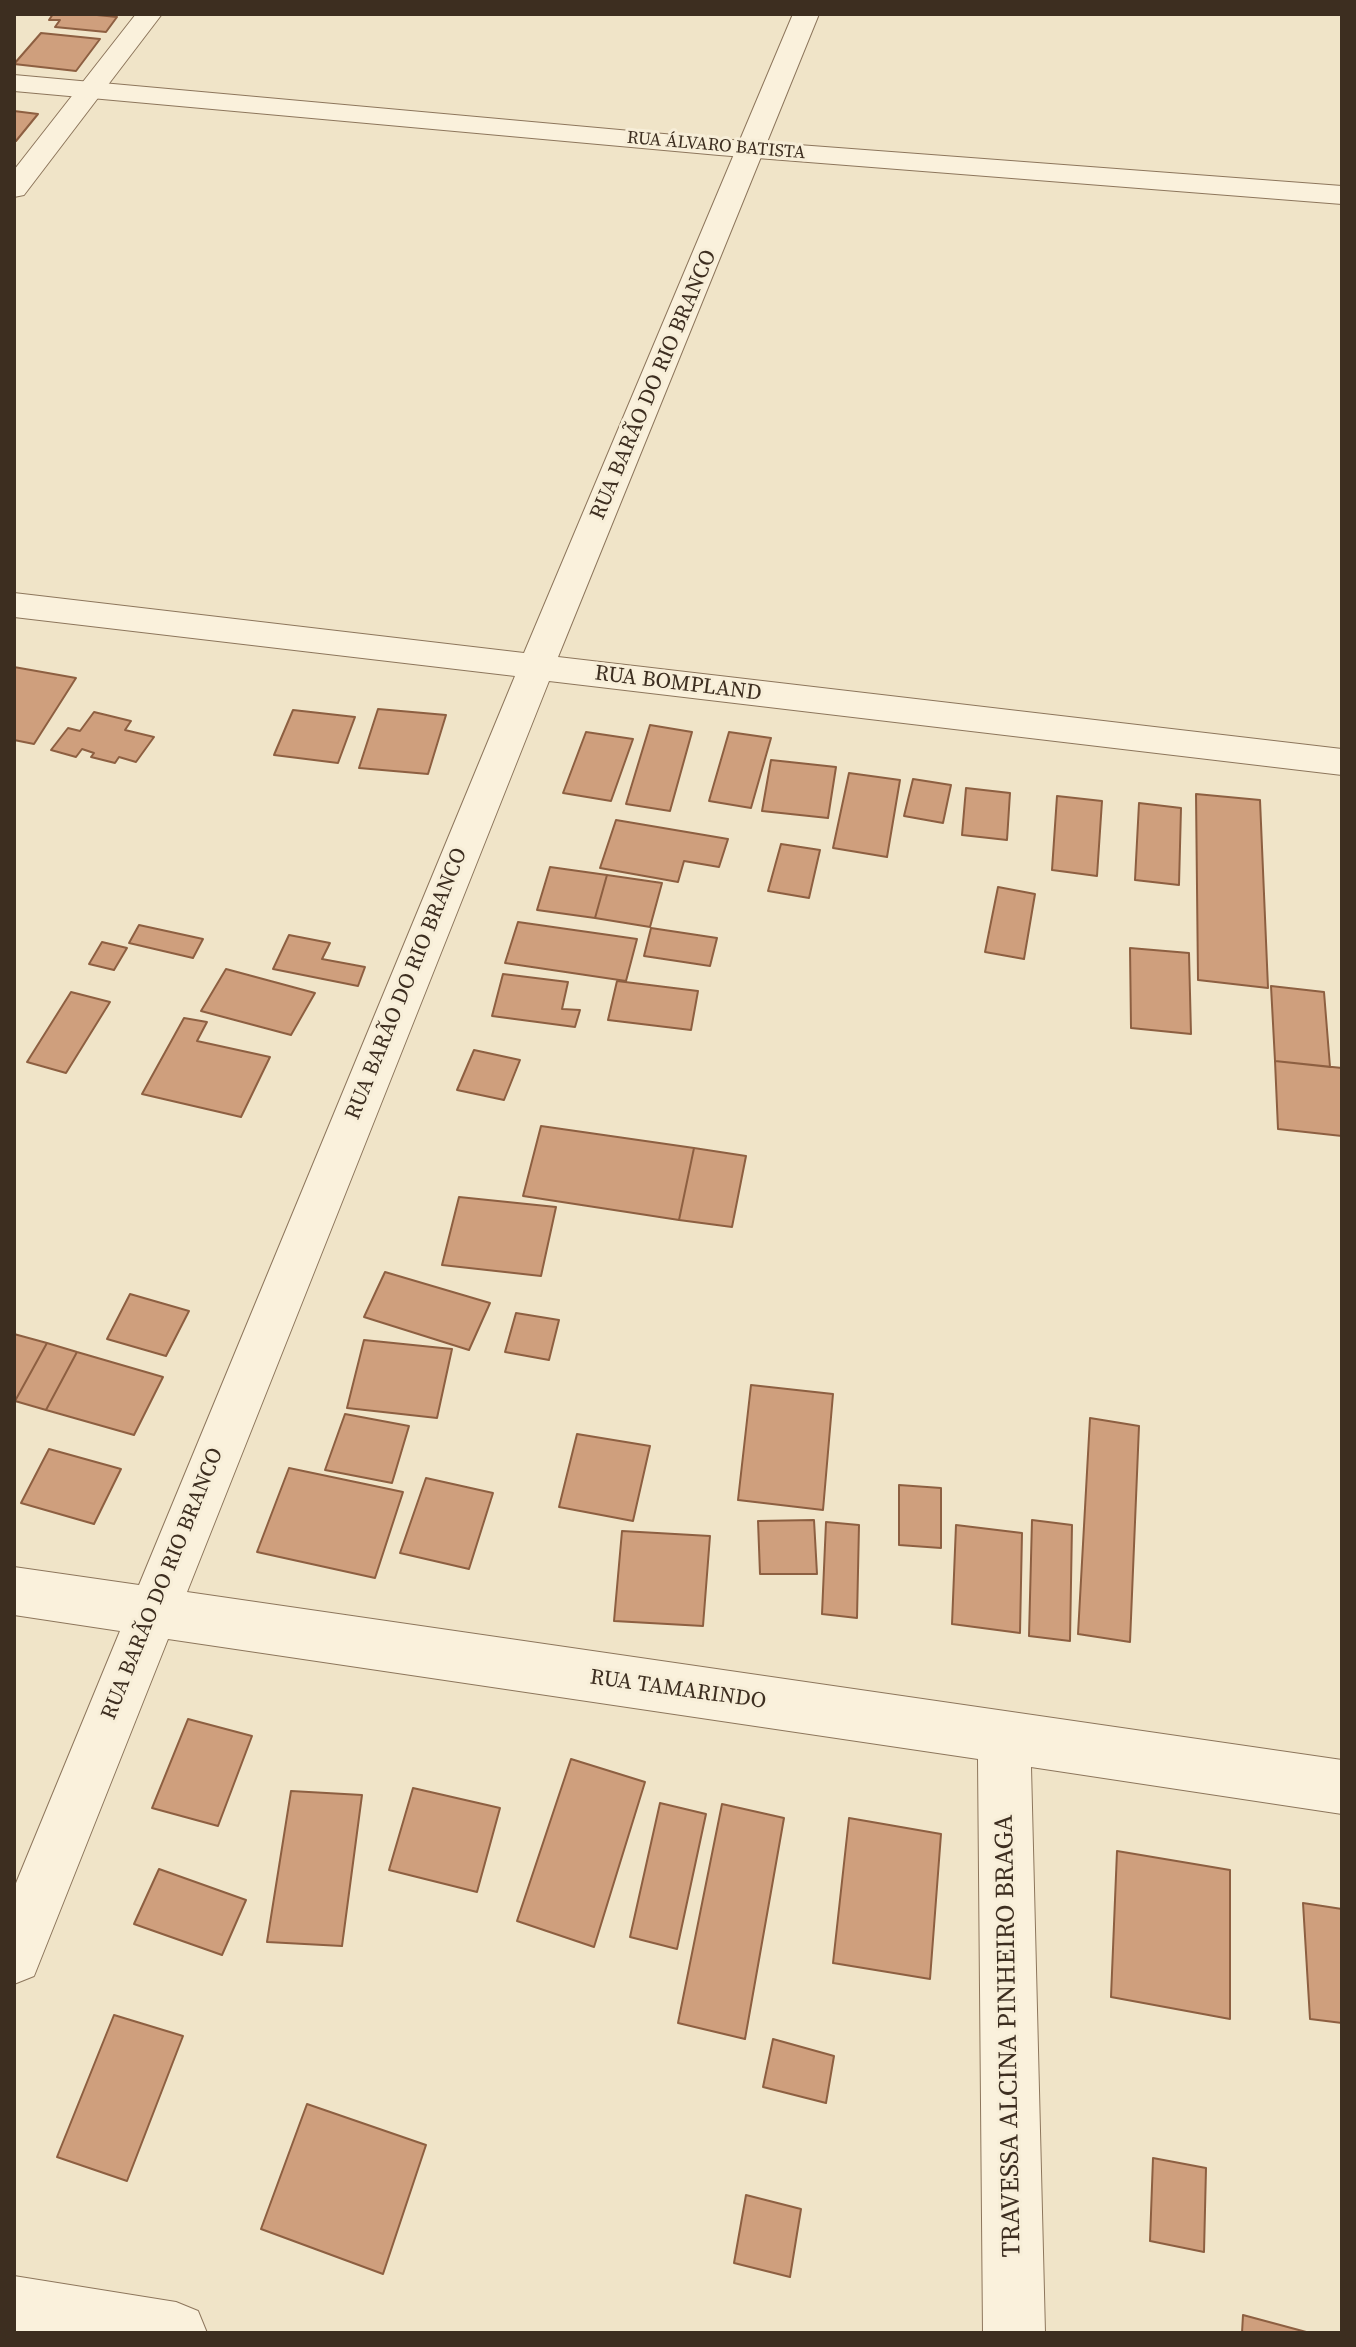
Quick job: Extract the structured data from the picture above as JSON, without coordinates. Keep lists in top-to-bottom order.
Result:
{
  "streets": {
    "street": [
      "RUA ÁLVARO BATISTA",
      "RUA BARÃO DO RIO BRANCO",
      "RUA BOMPLAND",
      "RUA TAMARINDO",
      "TRAVESSA ALCINA PINHEIRO BRAGA"
    ]
  },
  "crossings": [
    ["RUA ÁLVARO BATISTA", "RUA BARÃO DO RIO BRANCO"],
    ["RUA BARÃO DO RIO BRANCO", "RUA BOMPLAND"],
    ["RUA BARÃO DO RIO BRANCO", "RUA TAMARINDO"],
    ["RUA TAMARINDO", "TRAVESSA ALCINA PINHEIRO BRAGA"]
  ]
}
